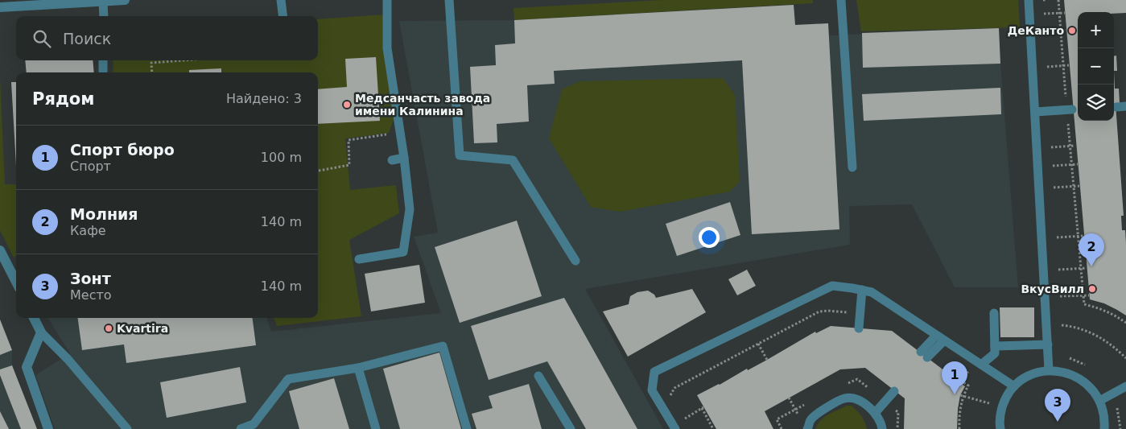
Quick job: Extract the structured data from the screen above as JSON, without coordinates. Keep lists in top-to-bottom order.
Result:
{
  "places": [
    "ДеКанто",
    "Медсанчасть завода имени Калинина",
    "ВкусВилл",
    "Kvartira"
  ],
  "page": {
    "map_buttons": ["+", "−"],
    "search": "Поиск",
    "heading": ["Рядом", "Найдено: 3"],
    "list": [
      {
        "mark": "1",
        "name": "Спорт бюро",
        "note": "Спорт",
        "value": "100 m"
      },
      {
        "mark": "2",
        "name": "Молния",
        "note": "Кафе",
        "value": "140 m"
      },
      {
        "mark": "3",
        "name": "Зонт",
        "note": "Место",
        "value": "140 m"
      }
    ],
    "pins": ["2", "1", "3"]
  }
}
